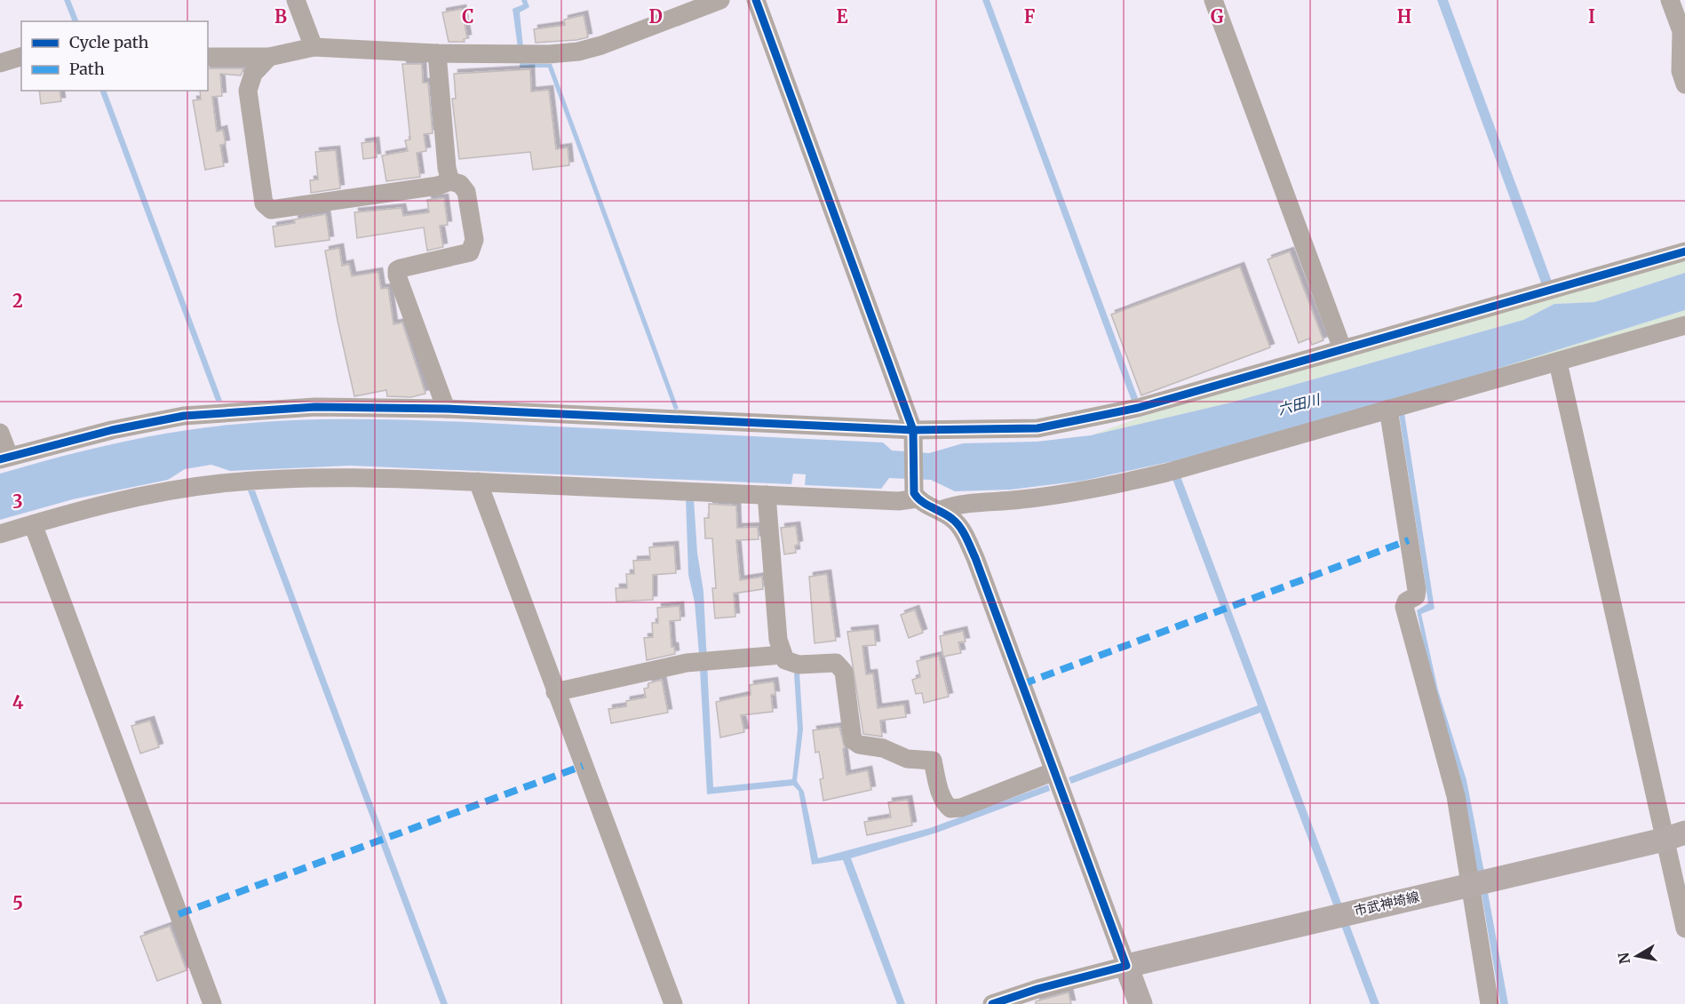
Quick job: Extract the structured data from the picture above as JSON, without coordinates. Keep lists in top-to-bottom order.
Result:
{
  "streets": {
    "main road": ["市武神埼線"]
  },
  "water": ["六田川"],
  "legend": ["Cycle path", "Path"],
  "north": "left",
  "grid": {
    "columns": [
      "B",
      "C",
      "D",
      "E",
      "F",
      "G",
      "H",
      "I"
    ],
    "rows": [
      "2",
      "3",
      "4",
      "5"
    ]
  }
}
